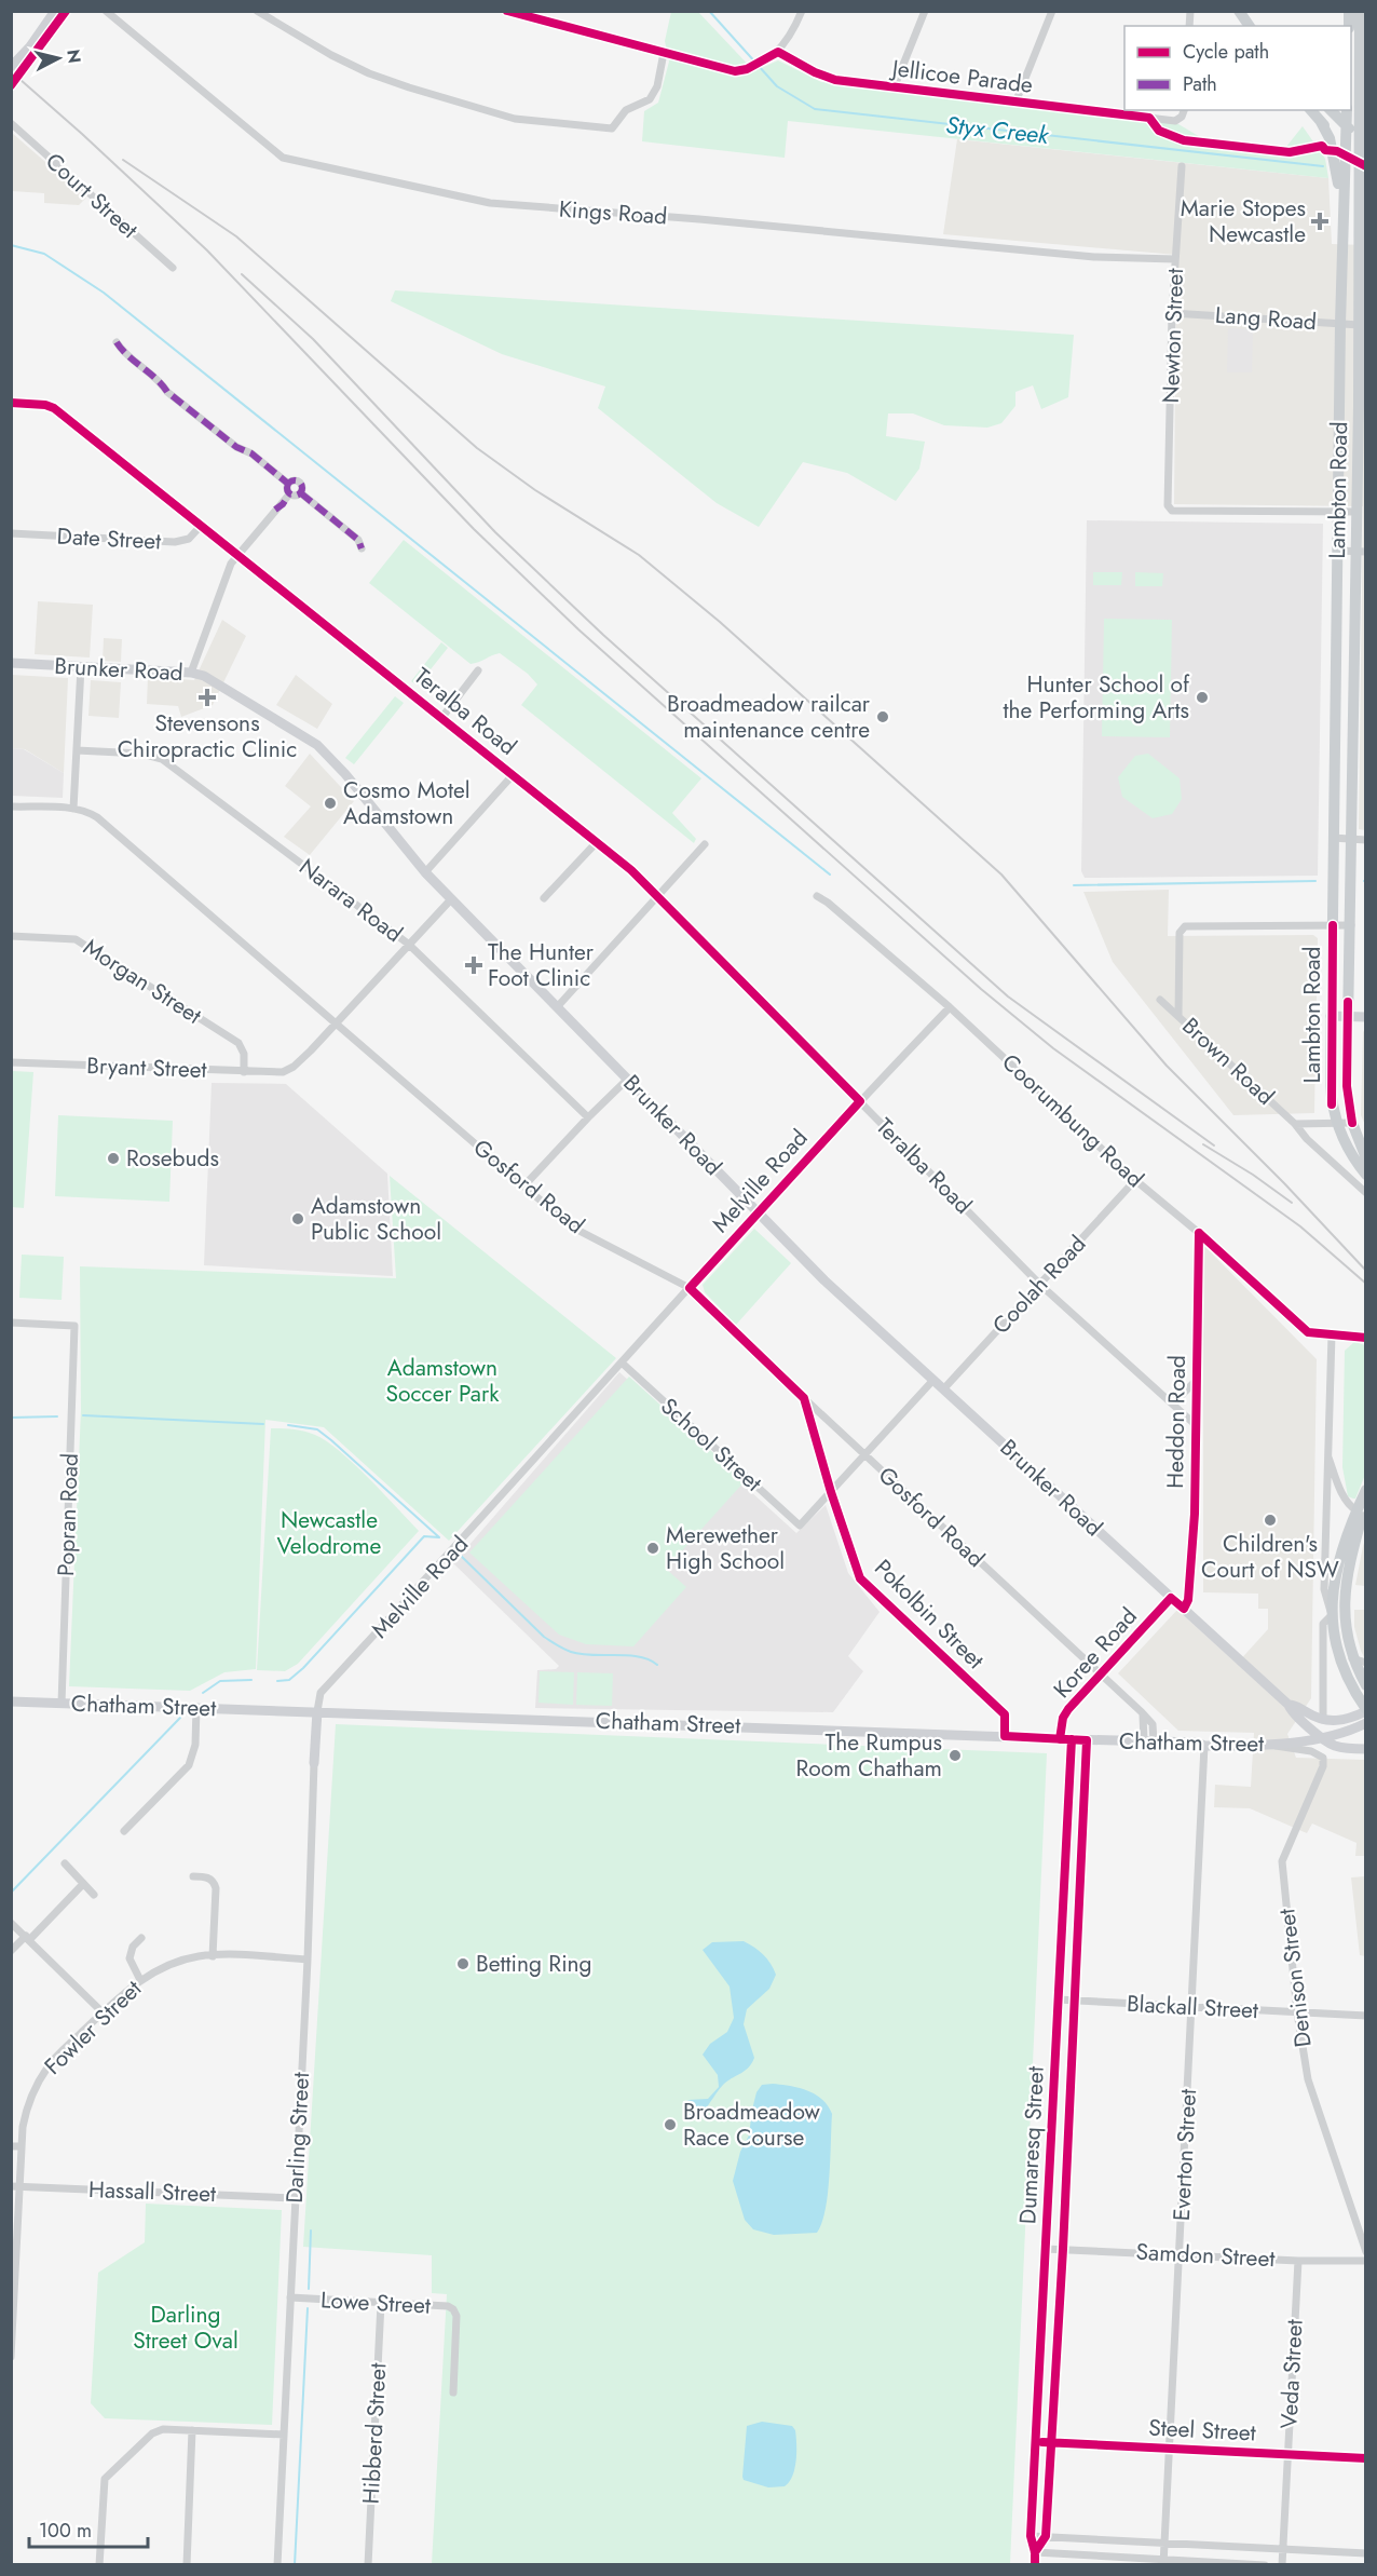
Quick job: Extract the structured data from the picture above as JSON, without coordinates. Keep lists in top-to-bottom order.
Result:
{
  "streets": {
    "main road": [
      "Lambton Road",
      "Brunker Road",
      "Chatham Street",
      "Darling Street"
    ],
    "street": [
      "Jellicoe Parade",
      "Court Street",
      "Kings Road",
      "Lang Road",
      "Newton Street",
      "Date Street",
      "Teralba Road",
      "Narara Road",
      "Morgan Street",
      "Brown Road",
      "Bryant Street",
      "Coorumbung Road",
      "Melville Road",
      "Gosford Road",
      "Coolah Road",
      "Heddon Road",
      "School Street",
      "Popran Road",
      "Pokolbin Street",
      "Koree Road",
      "Denison Street",
      "Blackall Street",
      "Fowler Street",
      "Dumaresq Street",
      "Everton Street",
      "Hassall Street",
      "Samdon Street",
      "Lowe Street",
      "Veda Street",
      "Steel Street",
      "Hibberd Street"
    ]
  },
  "crossings": [
    ["Kings Road", "Newton Street"],
    ["Lang Road", "Newton Street"],
    ["Lang Road", "Lambton Road"],
    ["Newton Street", "Lambton Road"],
    ["Date Street", "Teralba Road"],
    ["Brunker Road", "Melville Road"],
    ["Brunker Road", "Coolah Road"],
    ["Brunker Road", "Heddon Road"],
    ["Brunker Road", "Koree Road"],
    ["Brunker Road", "Chatham Street"],
    ["Teralba Road", "Melville Road"],
    ["Teralba Road", "Coolah Road"],
    ["Teralba Road", "Heddon Road"],
    ["Morgan Street", "Bryant Street"],
    ["Bryant Street", "Gosford Road"],
    ["Coorumbung Road", "Melville Road"],
    ["Coorumbung Road", "Coolah Road"],
    ["Coorumbung Road", "Heddon Road"],
    ["Melville Road", "Gosford Road"],
    ["Melville Road", "School Street"],
    ["Melville Road", "Chatham Street"],
    ["Melville Road", "Darling Street"],
    ["Gosford Road", "Pokolbin Street"],
    ["Gosford Road", "Koree Road"],
    ["Gosford Road", "Chatham Street"],
    ["School Street", "Pokolbin Street"],
    ["Popran Road", "Chatham Street"],
    ["Pokolbin Street", "Chatham Street"],
    ["Koree Road", "Chatham Street"],
    ["Chatham Street", "Denison Street"],
    ["Chatham Street", "Darling Street"],
    ["Chatham Street", "Dumaresq Street"],
    ["Chatham Street", "Everton Street"],
    ["Denison Street", "Blackall Street"],
    ["Blackall Street", "Dumaresq Street"],
    ["Blackall Street", "Everton Street"],
    ["Fowler Street", "Darling Street"],
    ["Fowler Street", "Hassall Street"],
    ["Darling Street", "Hassall Street"],
    ["Darling Street", "Lowe Street"],
    ["Dumaresq Street", "Samdon Street"],
    ["Dumaresq Street", "Steel Street"],
    ["Everton Street", "Samdon Street"],
    ["Everton Street", "Steel Street"],
    ["Samdon Street", "Veda Street"],
    ["Lowe Street", "Hibberd Street"],
    ["Veda Street", "Steel Street"]
  ],
  "water": ["Styx Creek"],
  "parks": ["Adamstown Soccer Park", "Newcastle Velodrome", "Darling Street Oval"],
  "places": {
    "health": ["Marie Stopes Newcastle", "Stevensons Chiropractic Clinic", "The Hunter Foot Clinic"],
    "other": [
      "Hunter School of the Performing Arts",
      "Broadmeadow railcar maintenance centre",
      "Cosmo Motel Adamstown",
      "Rosebuds",
      "Adamstown Public School",
      "Children's Court of NSW",
      "Merewether High School",
      "The Rumpus Room Chatham",
      "Betting Ring",
      "Broadmeadow Race Course"
    ]
  },
  "legend": ["Cycle path", "Path"],
  "scale_bar": "100 m",
  "north": "right"
}
